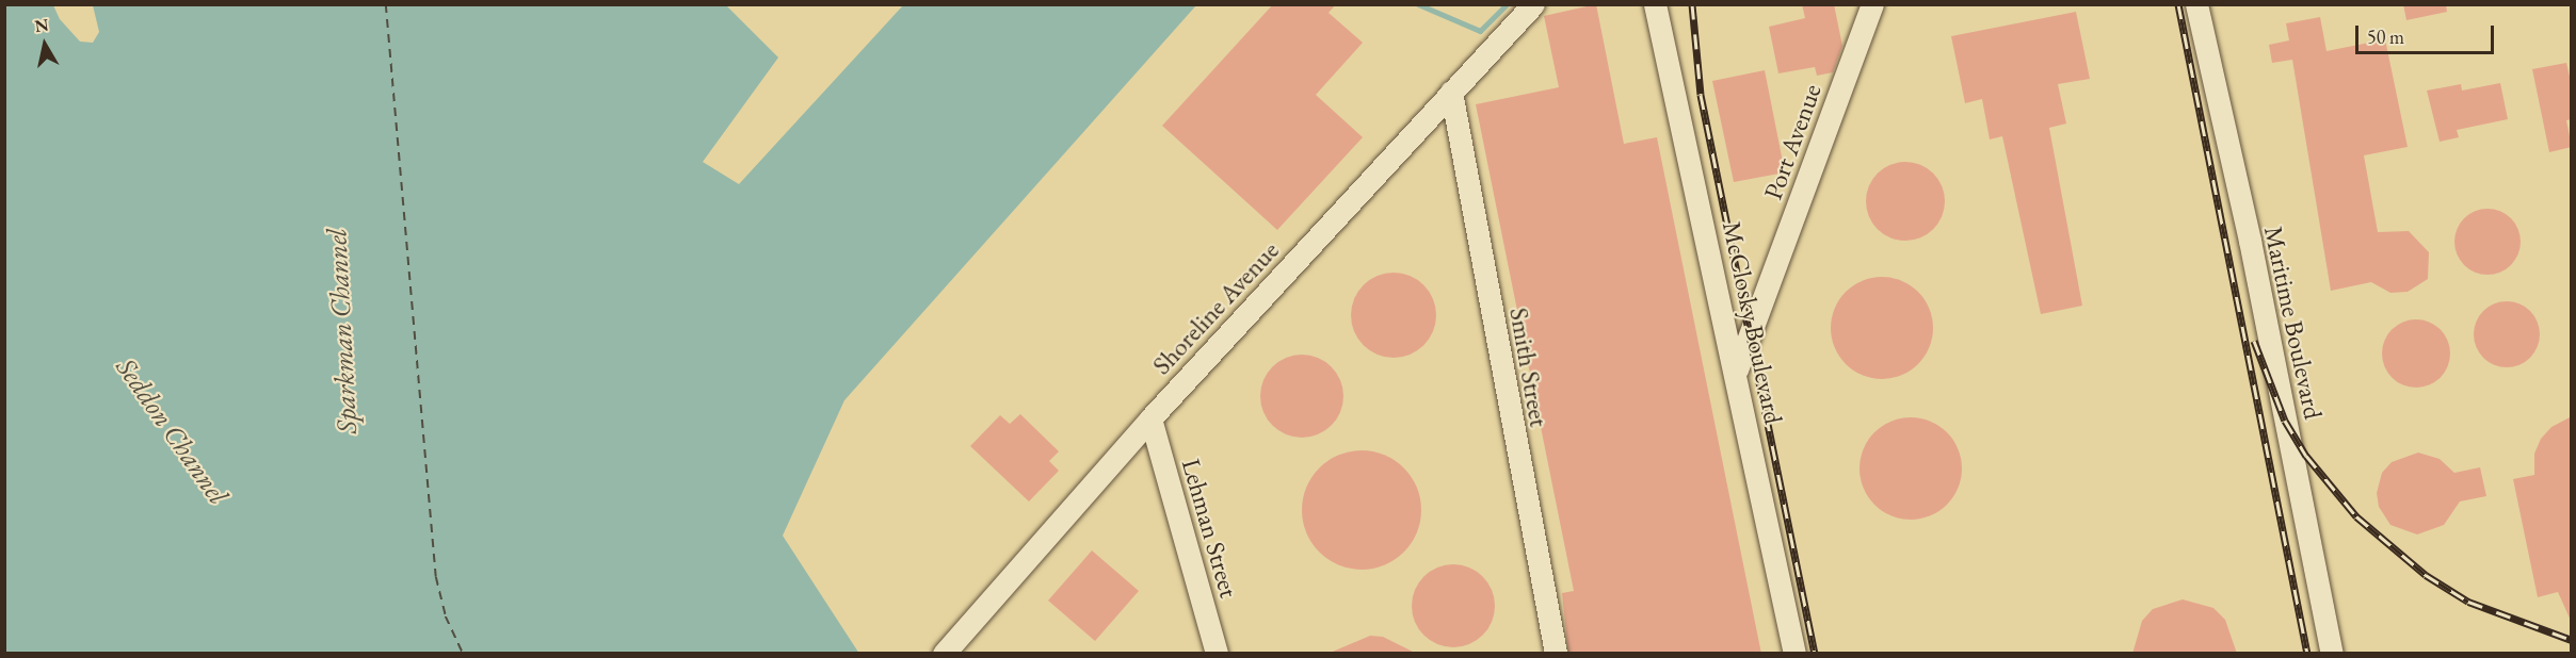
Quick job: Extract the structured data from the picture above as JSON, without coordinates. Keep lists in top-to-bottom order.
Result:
{
  "streets": {
    "street": [
      "Port Avenue",
      "Shoreline Avenue",
      "McClosky Boulevard",
      "Maritime Boulevard",
      "Smith Street",
      "Lehman Street"
    ]
  },
  "crossings": [
    ["Port Avenue", "McClosky Boulevard"],
    ["Shoreline Avenue", "Smith Street"],
    ["Shoreline Avenue", "Lehman Street"]
  ],
  "water": ["Sparkman Channel", "Seddon Channel"],
  "scale_bar": "50 m",
  "north": "top"
}
